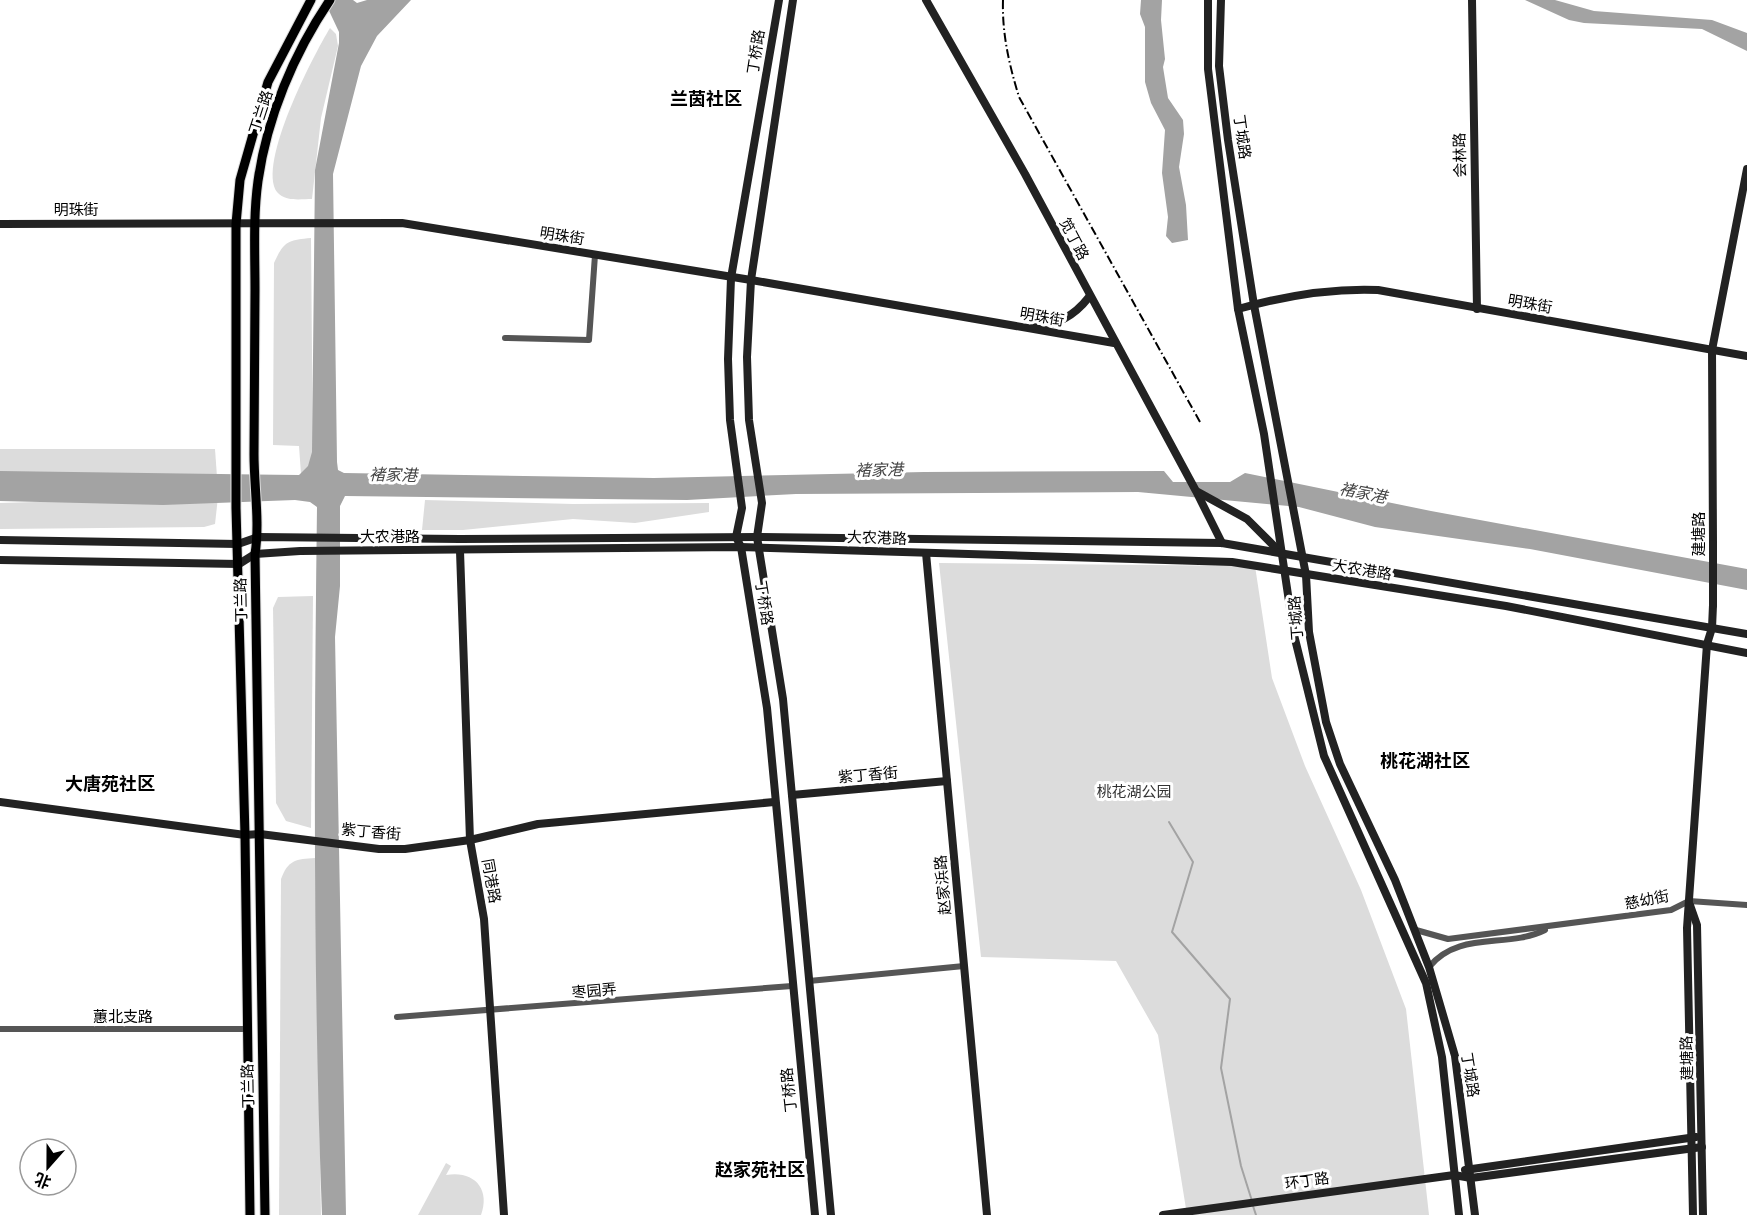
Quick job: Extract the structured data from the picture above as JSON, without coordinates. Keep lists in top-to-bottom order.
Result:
{
  "streets": {
    "main road": [
      "丁桥路",
      "丁兰路",
      "丁城路",
      "会林路",
      "明珠街",
      "笕丁路",
      "建塘路",
      "大农港路",
      "紫丁香街",
      "同港路",
      "赵家浜路",
      "环丁路"
    ],
    "street": ["慈幼街", "枣园弄", "蕙北支路"]
  },
  "crossings": [
    ["丁桥路", "明珠街"],
    ["丁桥路", "大农港路"],
    ["丁桥路", "紫丁香街"],
    ["丁桥路", "枣园弄"],
    ["丁兰路", "明珠街"],
    ["丁兰路", "大农港路"],
    ["丁兰路", "紫丁香街"],
    ["丁兰路", "蕙北支路"],
    ["丁城路", "明珠街"],
    ["丁城路", "大农港路"],
    ["丁城路", "慈幼街"],
    ["丁城路", "环丁路"],
    ["会林路", "明珠街"],
    ["明珠街", "笕丁路"],
    ["明珠街", "建塘路"],
    ["笕丁路", "大农港路"],
    ["建塘路", "大农港路"],
    ["建塘路", "慈幼街"],
    ["建塘路", "环丁路"],
    ["大农港路", "同港路"],
    ["大农港路", "赵家浜路"],
    ["紫丁香街", "同港路"],
    ["紫丁香街", "赵家浜路"],
    ["同港路", "枣园弄"]
  ],
  "districts": [
    "兰茵社区",
    "桃花湖社区",
    "大唐苑社区",
    "赵家苑社区"
  ],
  "water": ["褚家港"],
  "parks": ["桃花湖公园"],
  "north": "bottom"
}
